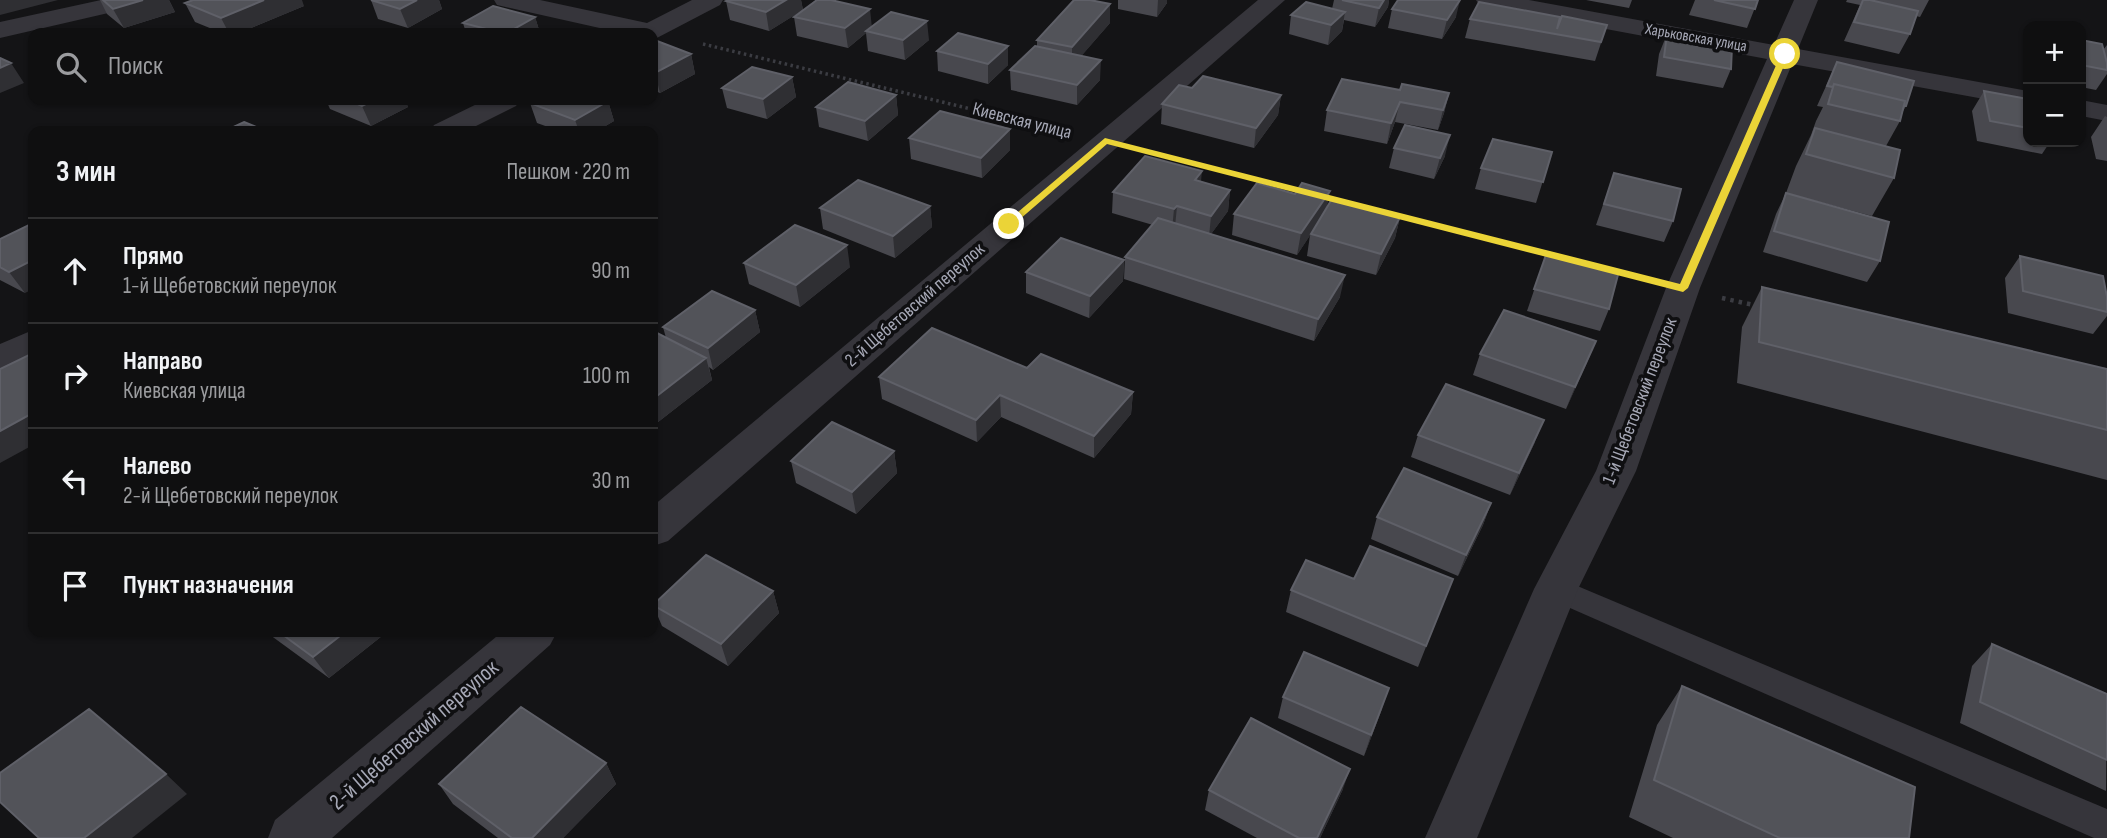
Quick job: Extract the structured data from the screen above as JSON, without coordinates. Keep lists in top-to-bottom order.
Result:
{
  "streets": {
    "street": ["Харьковская улица", "2-й Щебетовский переулок", "1-й Щебетовский переулок"],
    "path": ["Киевская улица"]
  },
  "crossings": [
    ["Харьковская улица", "1-й Щебетовский переулок"],
    ["Киевская улица", "2-й Щебетовский переулок"]
  ],
  "page": {
    "map_buttons": ["+", "−"],
    "search": "Поиск",
    "heading": ["3 мин", "Пешком · 220 m"],
    "list": [
      ["Прямо", "1-й Щебетовский переулок", "90 m"],
      ["Направо", "Киевская улица", "100 m"],
      ["Налево", "2-й Щебетовский переулок", "30 m"],
      "Пункт назначения"
    ]
  }
}
